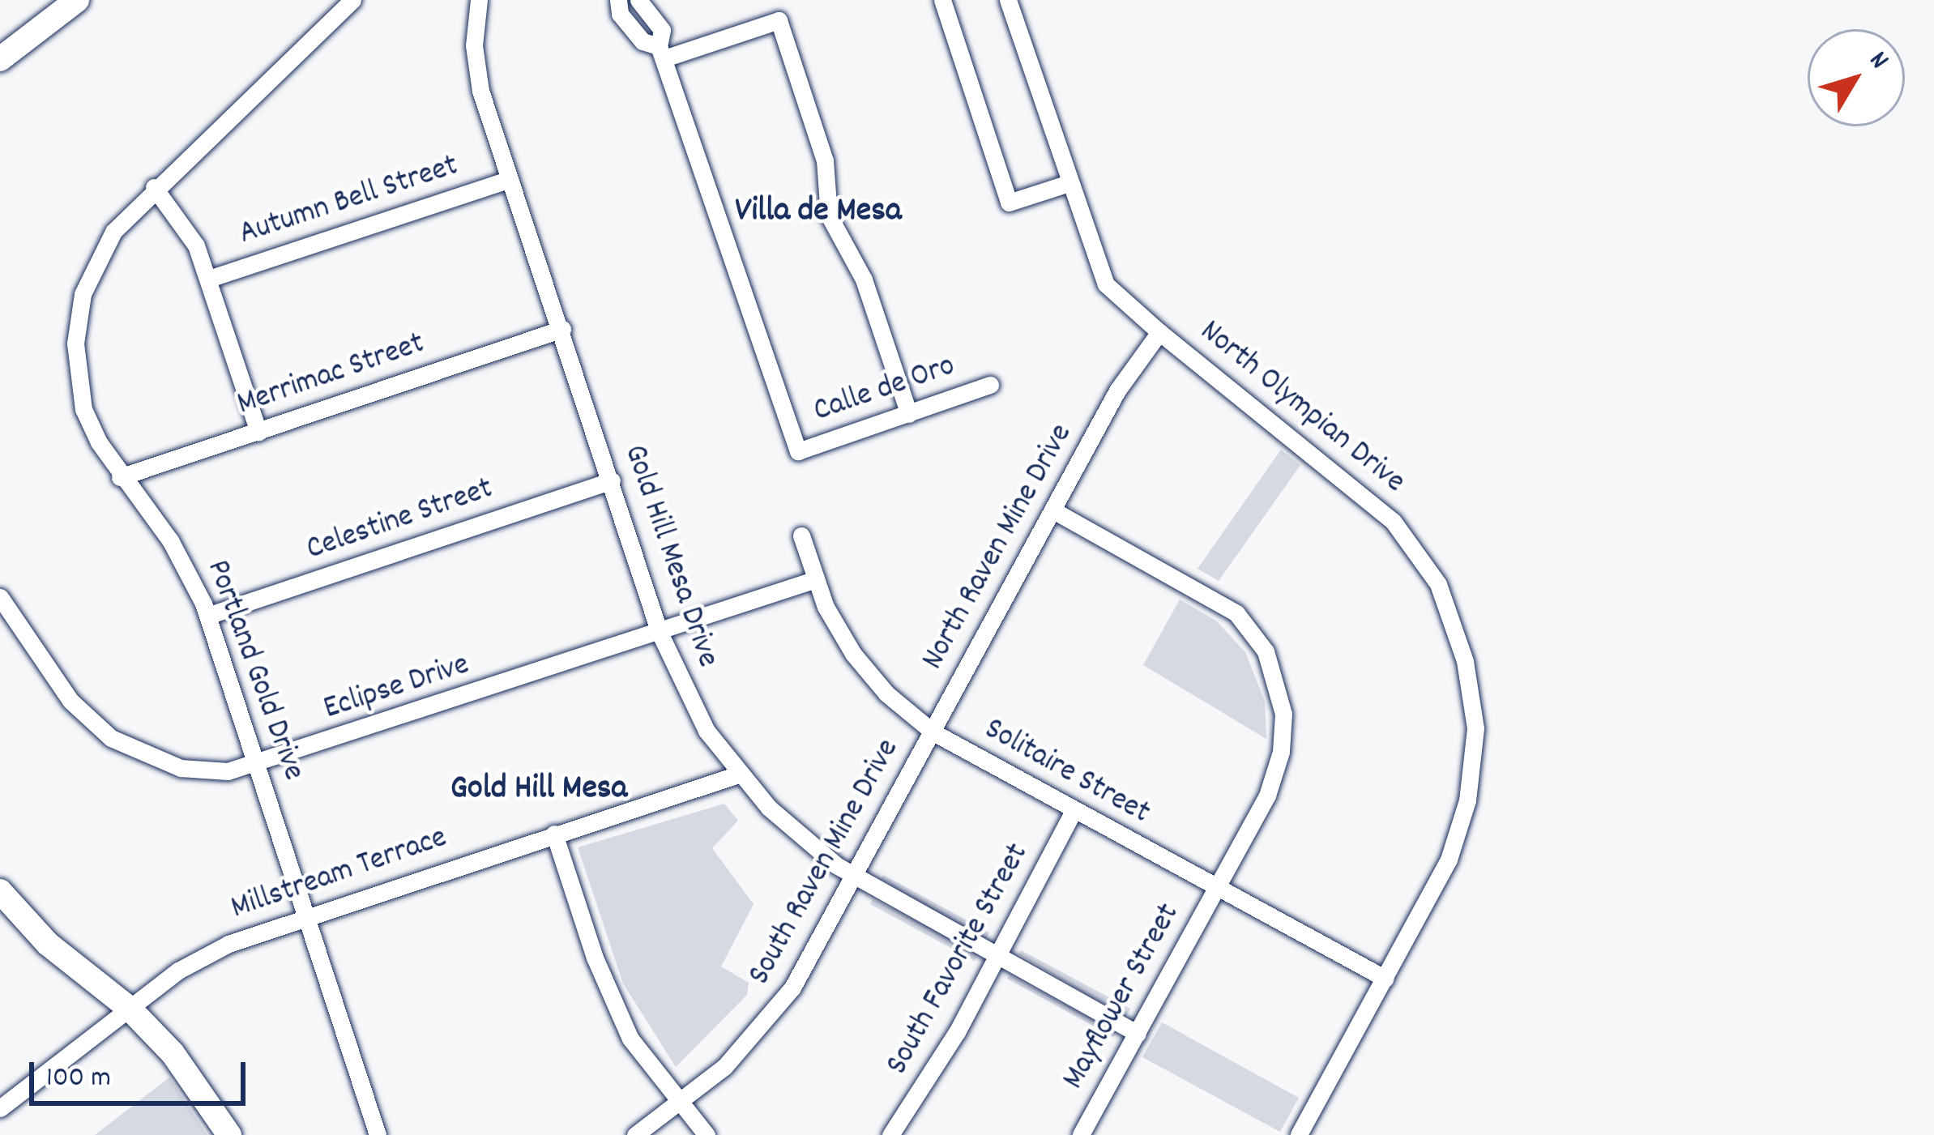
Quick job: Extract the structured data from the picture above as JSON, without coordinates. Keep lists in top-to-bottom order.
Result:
{
  "streets": {
    "street": [
      "Autumn Bell Street",
      "Merrimac Street",
      "Calle de Oro",
      "North Olympian Drive",
      "Celestine Street",
      "North Raven Mine Drive",
      "Gold Hill Mesa Drive",
      "Portland Gold Drive",
      "Eclipse Drive",
      "Solitaire Street",
      "South Raven Mine Drive",
      "Millstream Terrace",
      "South Favorite Street",
      "Mayflower Street"
    ]
  },
  "crossings": [
    ["Autumn Bell Street", "Gold Hill Mesa Drive"],
    ["Merrimac Street", "Gold Hill Mesa Drive"],
    ["Merrimac Street", "Portland Gold Drive"],
    ["North Olympian Drive", "North Raven Mine Drive"],
    ["North Olympian Drive", "Solitaire Street"],
    ["Celestine Street", "Gold Hill Mesa Drive"],
    ["Celestine Street", "Portland Gold Drive"],
    ["North Raven Mine Drive", "Solitaire Street"],
    ["North Raven Mine Drive", "South Raven Mine Drive"],
    ["North Raven Mine Drive", "Mayflower Street"],
    ["Gold Hill Mesa Drive", "Eclipse Drive"],
    ["Gold Hill Mesa Drive", "South Raven Mine Drive"],
    ["Gold Hill Mesa Drive", "Millstream Terrace"],
    ["Gold Hill Mesa Drive", "South Favorite Street"],
    ["Gold Hill Mesa Drive", "Mayflower Street"],
    ["Portland Gold Drive", "Eclipse Drive"],
    ["Portland Gold Drive", "Millstream Terrace"],
    ["Eclipse Drive", "Solitaire Street"],
    ["Solitaire Street", "South Raven Mine Drive"],
    ["Solitaire Street", "South Favorite Street"],
    ["Solitaire Street", "Mayflower Street"]
  ],
  "districts": ["Villa de Mesa", "Gold Hill Mesa"],
  "scale_bar": "100 m",
  "north": "top right"
}
